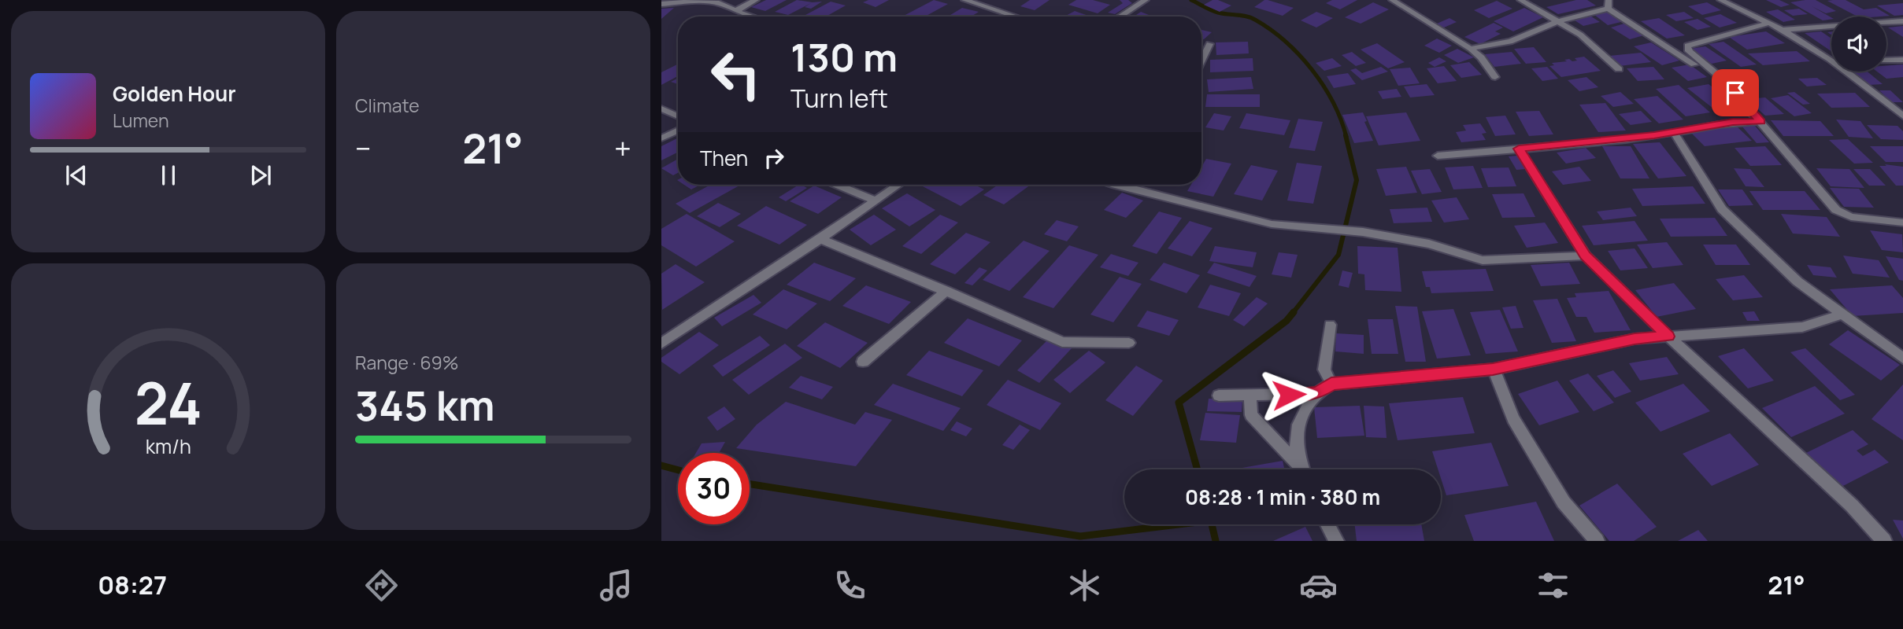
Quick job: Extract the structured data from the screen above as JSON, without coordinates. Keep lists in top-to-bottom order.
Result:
{
  "page": {
    "tile": [
      "Climate",
      ["Range · 69%", "345 km"]
    ],
    "turn": ["130 m", "Turn left"],
    "song": ["Golden Hour", "Lumen"],
    "heat": ["−", "21°", "+"],
    "then": "Then",
    "limit": "30",
    "trip": "08:28 · 1 min · 380 m",
    "tabs": ["08:27", "21°"],
    "gauge": ["24", "km/h"]
  }
}
